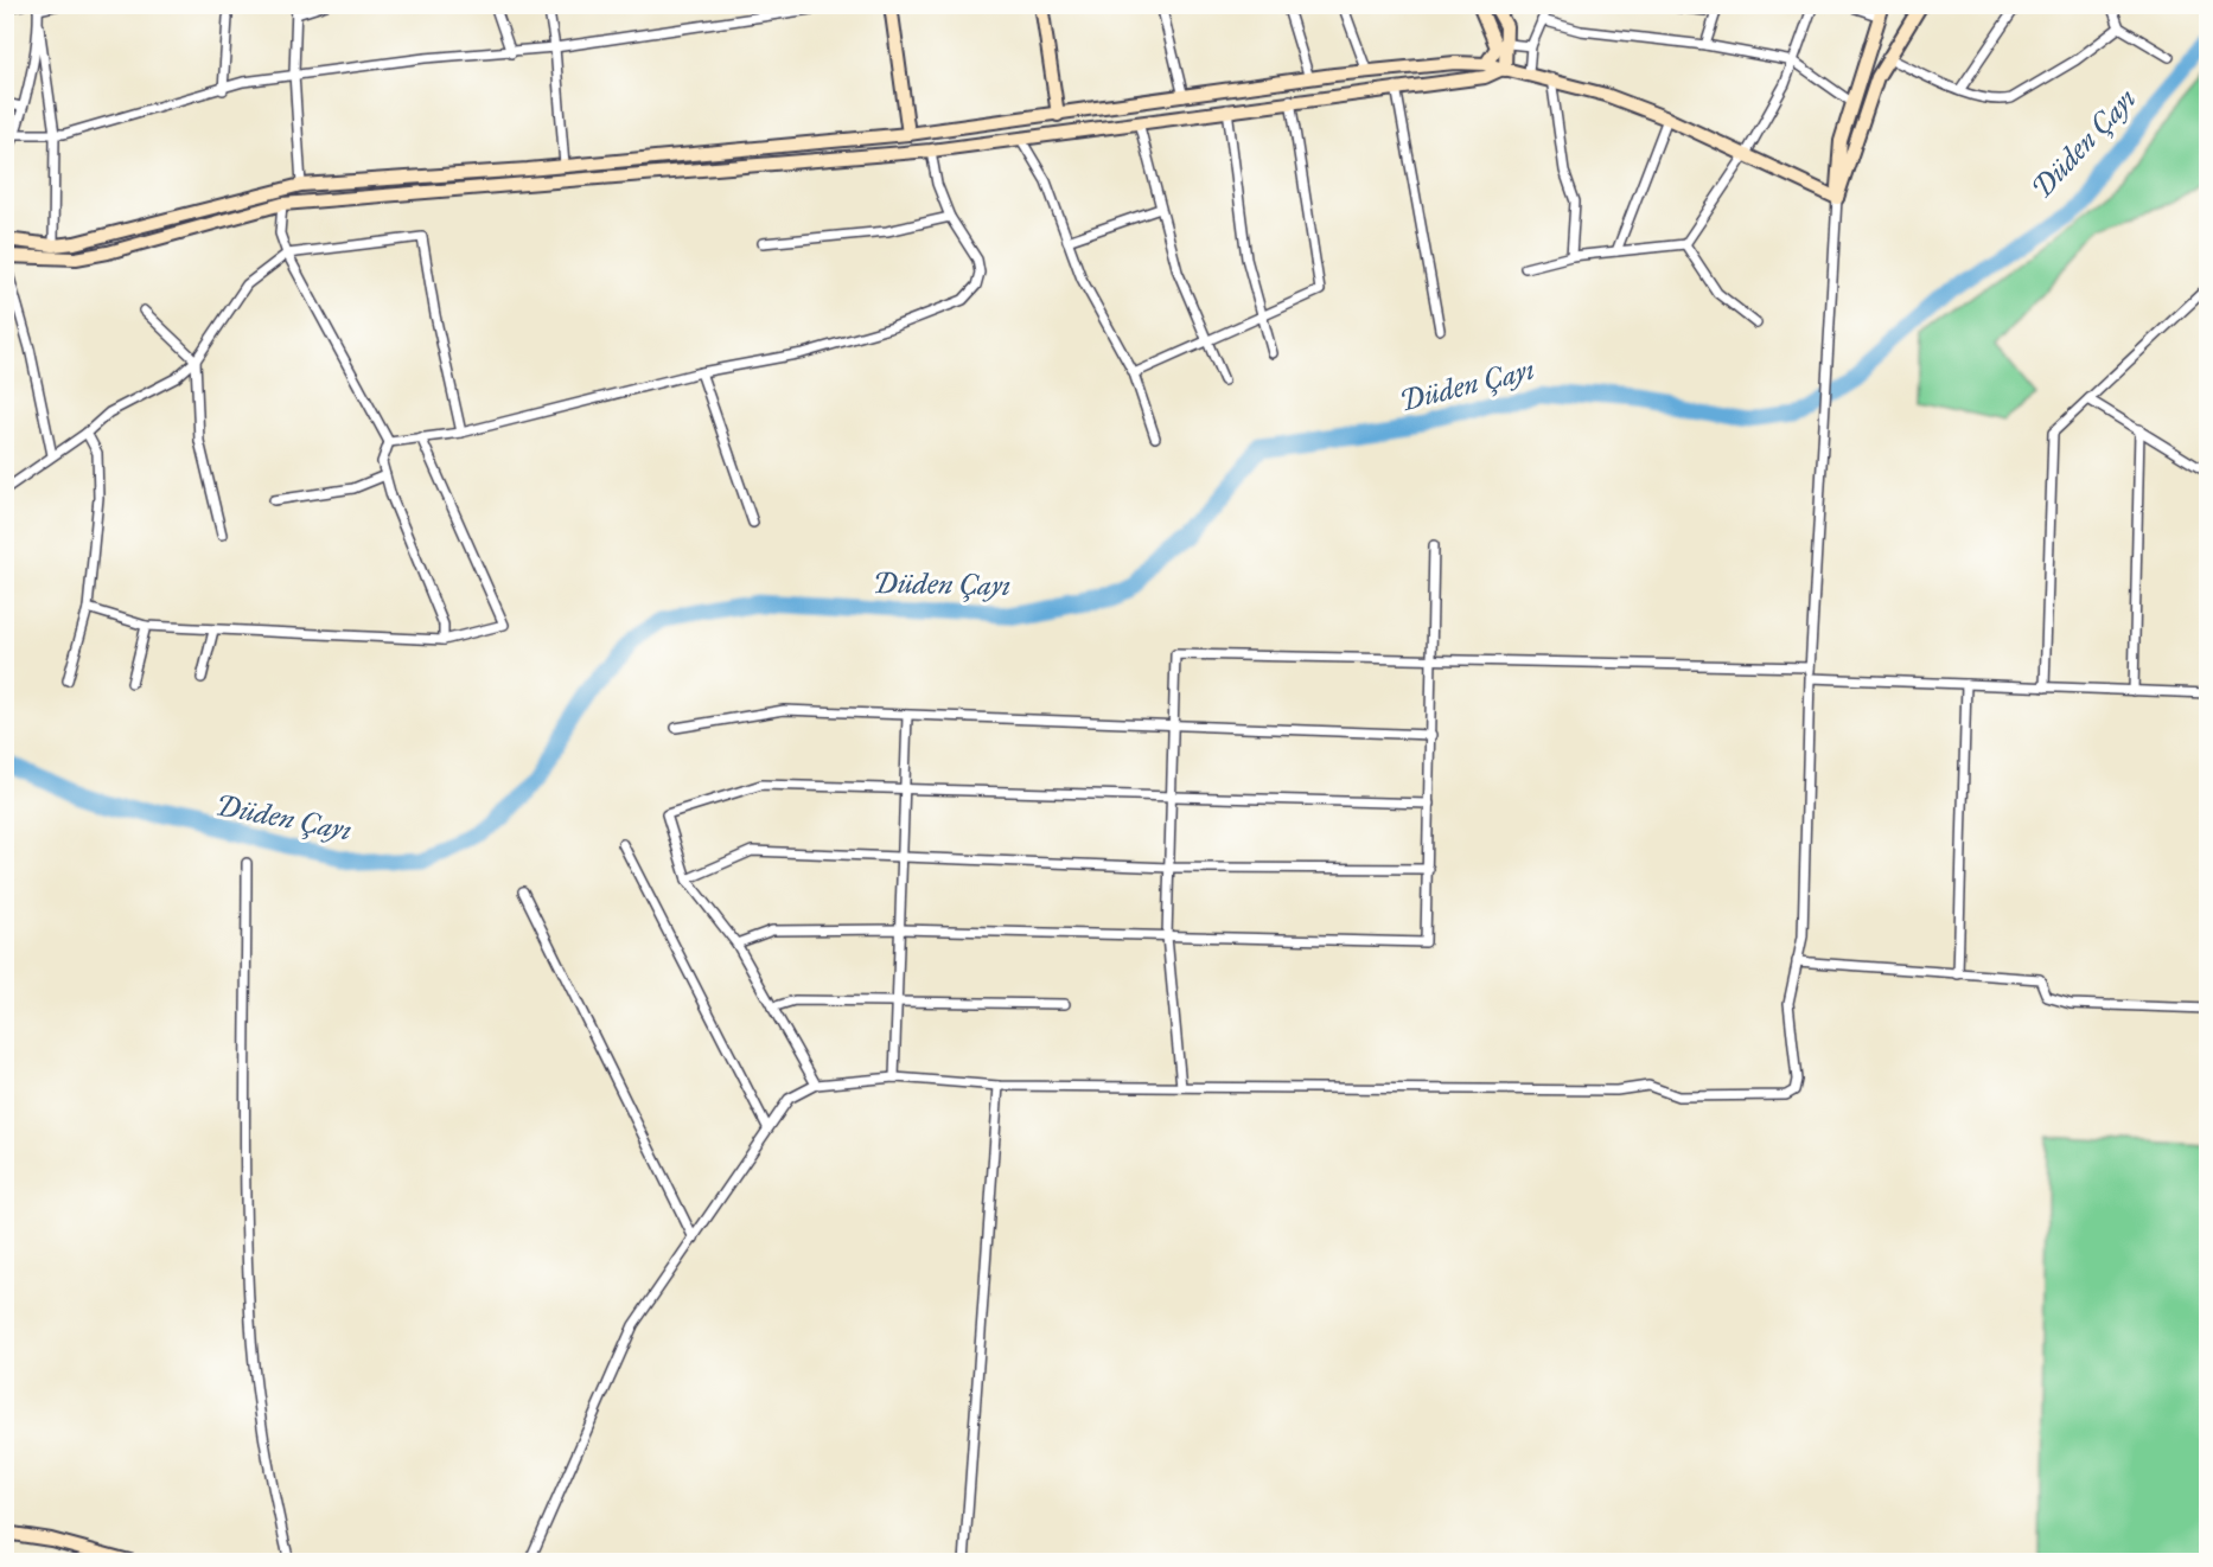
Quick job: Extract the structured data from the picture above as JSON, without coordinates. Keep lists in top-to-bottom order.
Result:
{
  "water": ["Düden Çayı"]
}
